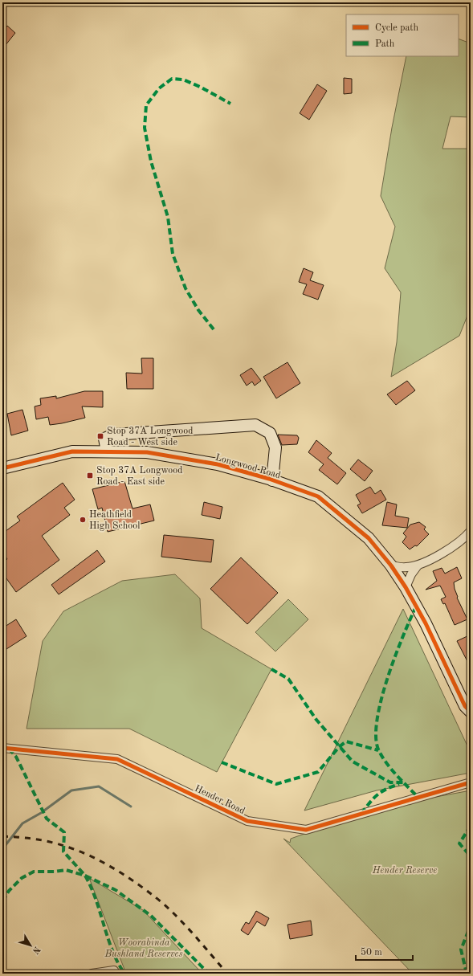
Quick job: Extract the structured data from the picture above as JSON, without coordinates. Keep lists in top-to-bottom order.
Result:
{
  "streets": {
    "street": ["Longwood Road", "Hender Road"]
  },
  "parks": ["Hender Reserve", "Woorabinda Bushland Reserves"],
  "places": {
    "transit": ["Stop 37A Longwood Road - West side", "Stop 37A Longwood Road - East side"],
    "other": ["Heathfield High School"]
  },
  "legend": ["Cycle path", "Path"],
  "scale_bar": "50 m",
  "north": "bottom right"
}
